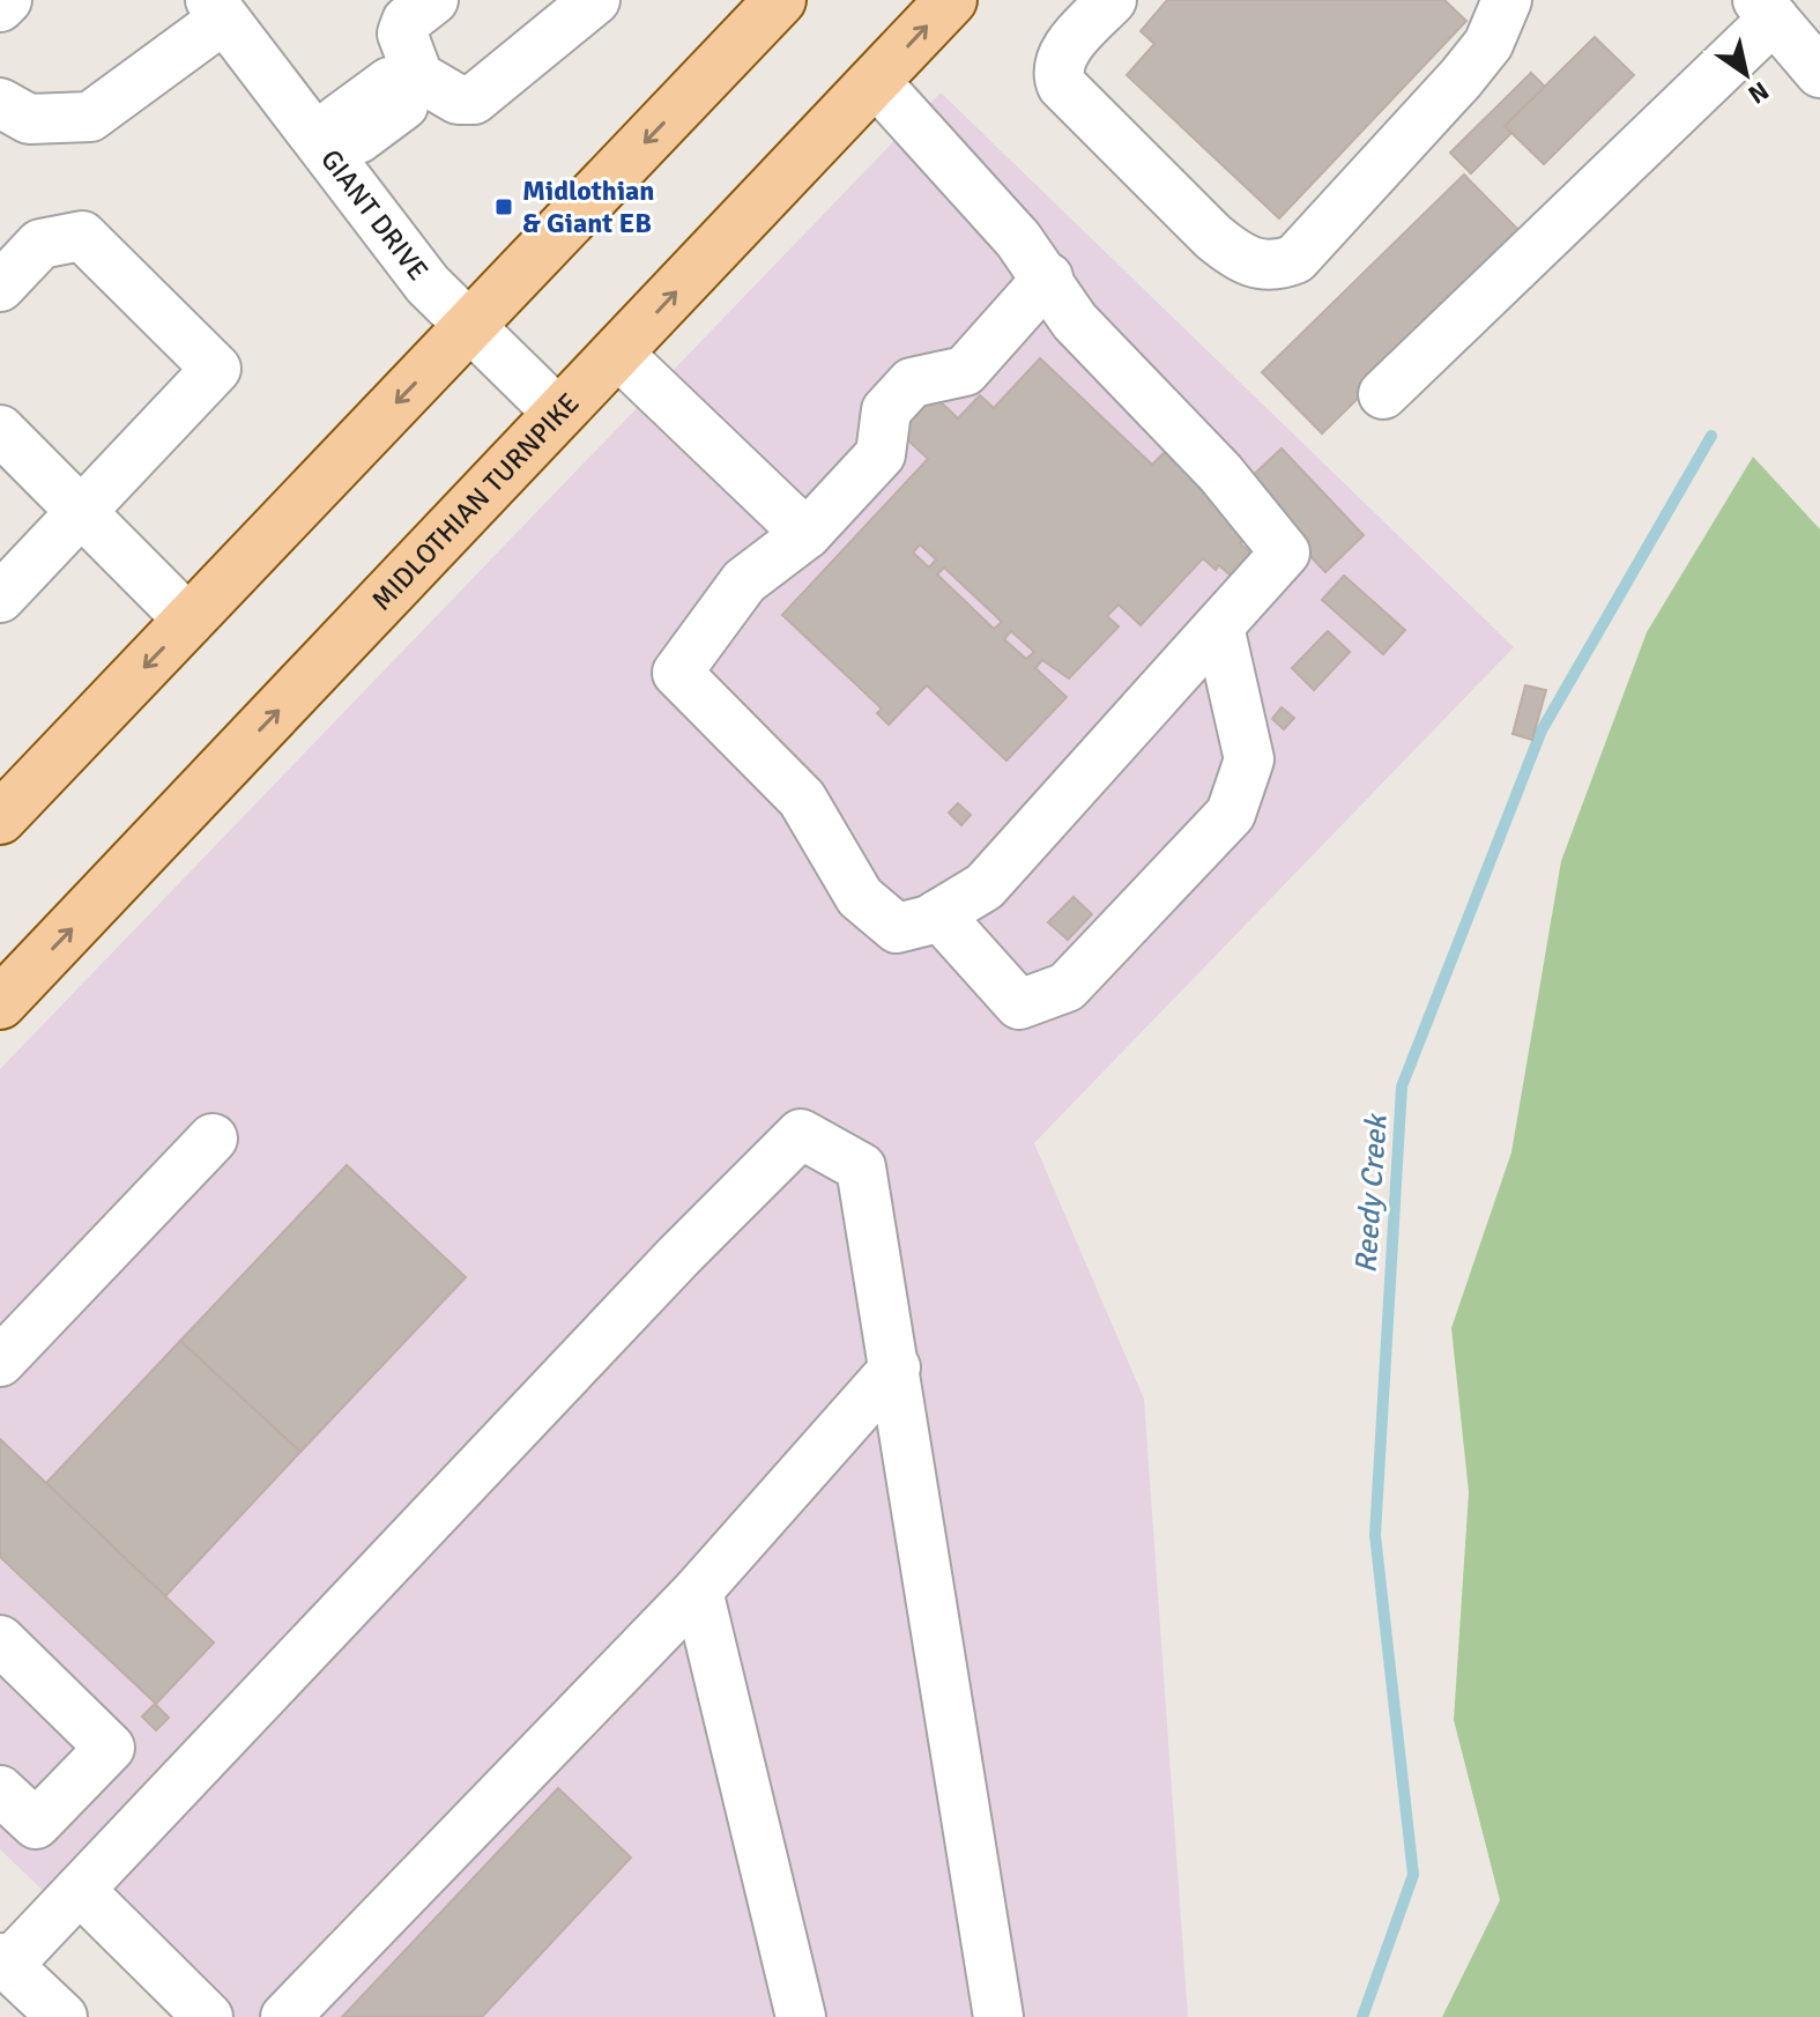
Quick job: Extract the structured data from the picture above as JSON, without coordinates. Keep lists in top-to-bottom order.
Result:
{
  "streets": {
    "main road": ["MIDLOTHIAN TURNPIKE"],
    "street": ["GIANT DRIVE"]
  },
  "crossings": [
    ["GIANT DRIVE", "MIDLOTHIAN TURNPIKE"]
  ],
  "water": ["Reedy Creek"],
  "places": {
    "transit": ["Midlothian & Giant EB"]
  },
  "north": "bottom right"
}
